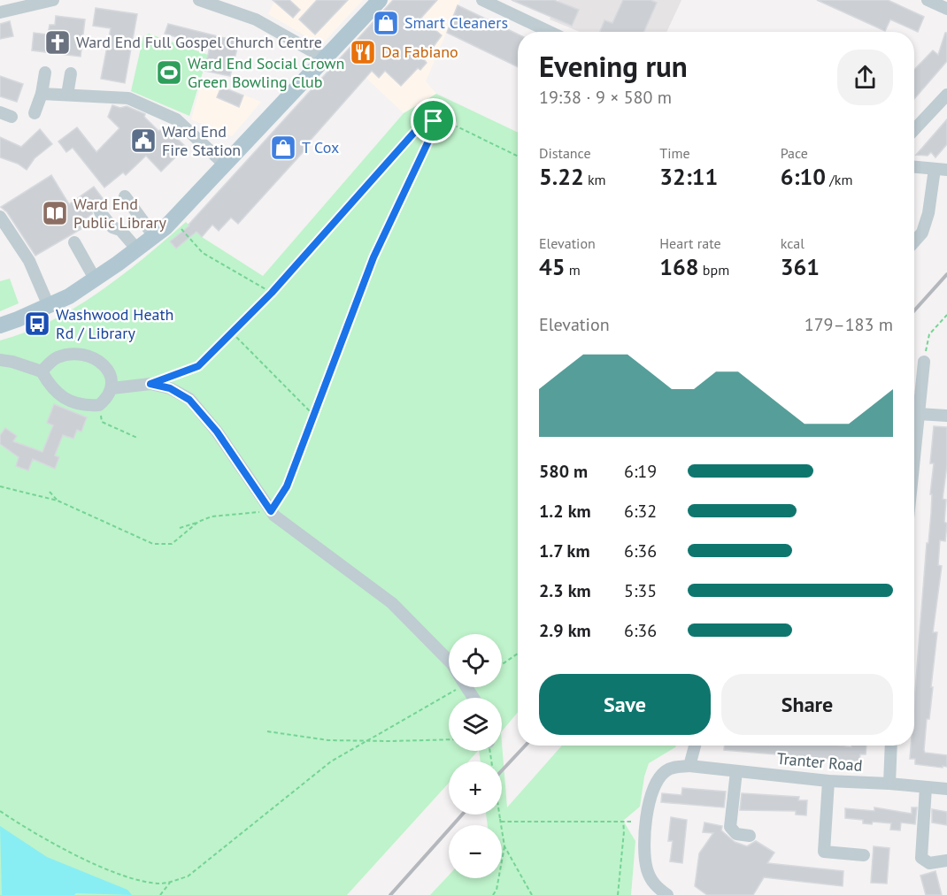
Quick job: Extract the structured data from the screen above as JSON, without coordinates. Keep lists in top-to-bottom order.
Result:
{
  "streets": {
    "street": ["Tranter Road"]
  },
  "places": {
    "shop": ["Smart Cleaners", "T Cox"],
    "church": ["Ward End Full Gospel Church Centre"],
    "restaurant": ["Da Fabiano"],
    "sports": ["Ward End Social Crown Green Bowling Club"],
    "public building": ["Ward End Fire Station"],
    "library": ["Ward End Public Library"],
    "bus stop": ["Washwood Heath Rd / Library"]
  },
  "page": {
    "heading": ["Evening run", "19:38 · 9 × 580 m"],
    "stats": [
      ["Distance", "5.22 km"],
      ["Time", "32:11"],
      ["Pace", "6:10 /km"],
      ["Elevation", "45 m"],
      ["Heart rate", "168 bpm"],
      ["kcal", "361"]
    ],
    "chart": ["Elevation", "179–183 m"],
    "list": [
      {
        "name": "580 m",
        "note": "6:19"
      },
      {
        "name": "1.2 km",
        "note": "6:32"
      },
      {
        "name": "1.7 km",
        "note": "6:36"
      },
      {
        "name": "2.3 km",
        "note": "5:35"
      },
      {
        "name": "2.9 km",
        "note": "6:36"
      }
    ],
    "map_buttons": ["+", "−"],
    "buttons": ["Save", "Share"]
  }
}
